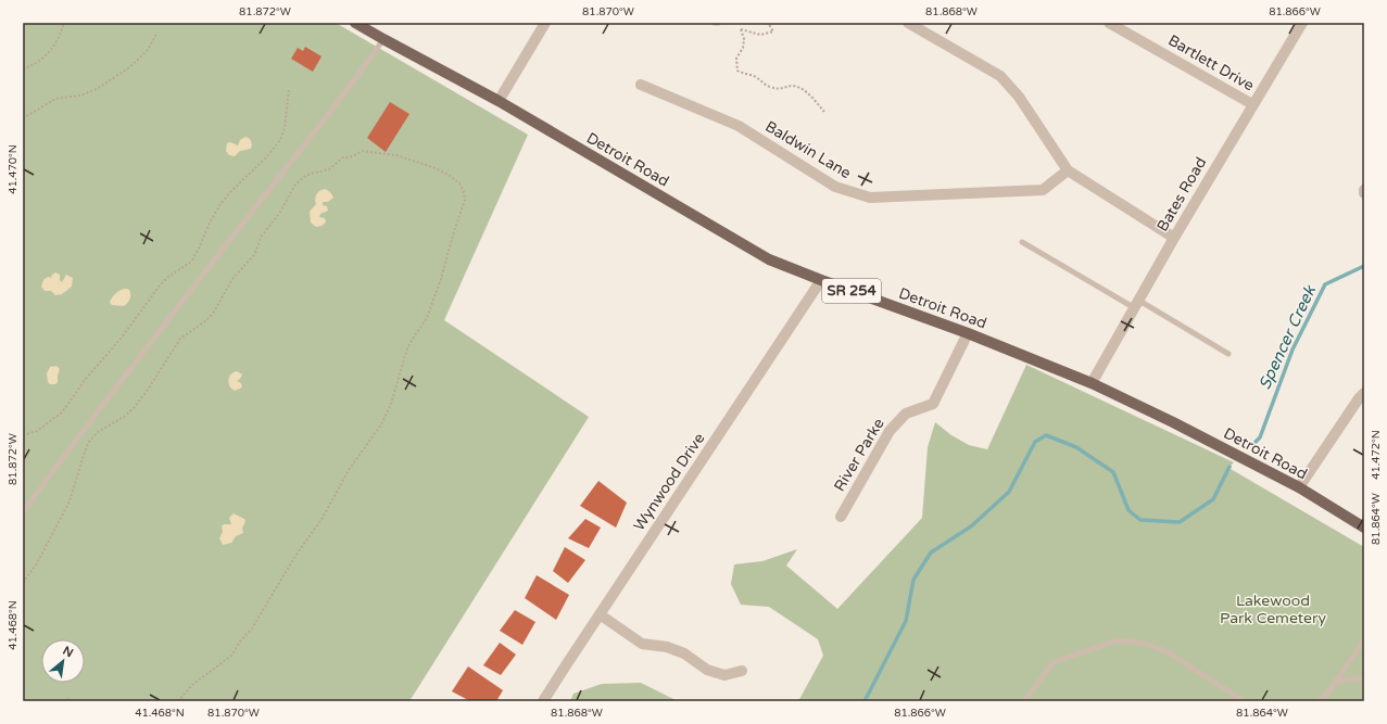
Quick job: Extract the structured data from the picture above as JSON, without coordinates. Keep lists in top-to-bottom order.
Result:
{
  "streets": {
    "main road": ["Detroit Road", "SR 254"],
    "street": [
      "Bartlett Drive",
      "Baldwin Lane",
      "Bates Road",
      "River Parke",
      "Wynwood Drive"
    ]
  },
  "crossings": [
    ["Bartlett Drive", "Bates Road"],
    ["Detroit Road", "Bates Road"],
    ["Detroit Road", "River Parke"],
    ["Detroit Road", "Wynwood Drive"]
  ],
  "water": ["Spencer Creek"],
  "parks": ["Lakewood Park Cemetery"],
  "north": "top right",
  "coordinates": [
    "81.872°W",
    "81.870°W",
    "81.868°W",
    "81.866°W",
    "41.470°N",
    "41.472°N",
    "81.864°W",
    "41.468°N"
  ]
}
